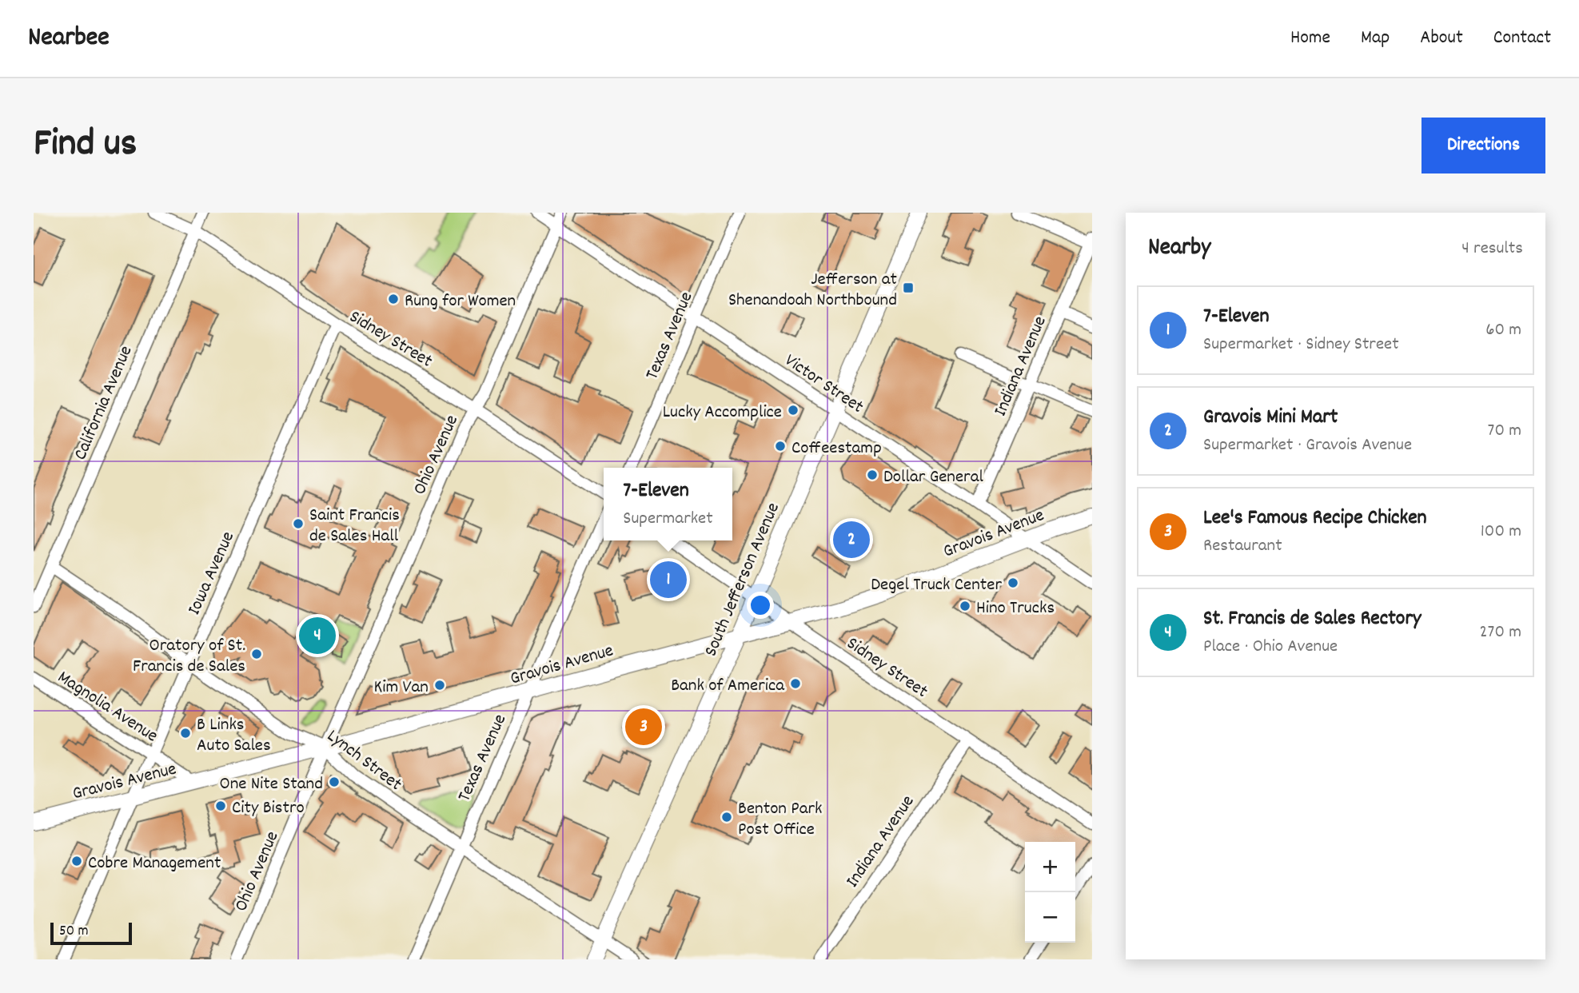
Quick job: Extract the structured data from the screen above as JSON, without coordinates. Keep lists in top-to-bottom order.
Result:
{
  "streets": {
    "main road": ["Gravois Avenue", "South Jefferson Avenue"],
    "street": [
      "Texas Avenue",
      "Sidney Street",
      "Indiana Avenue",
      "Victor Street",
      "California Avenue",
      "Ohio Avenue",
      "Iowa Avenue",
      "Magnolia Avenue",
      "Lynch Street"
    ]
  },
  "crossings": [
    ["Texas Avenue", "Victor Street"],
    ["Texas Avenue", "Gravois Avenue"],
    ["Texas Avenue", "Lynch Street"],
    ["Sidney Street", "Indiana Avenue"],
    ["Sidney Street", "California Avenue"],
    ["Sidney Street", "Ohio Avenue"],
    ["Sidney Street", "Gravois Avenue"],
    ["Sidney Street", "Iowa Avenue"],
    ["Sidney Street", "South Jefferson Avenue"],
    ["Indiana Avenue", "Victor Street"],
    ["Victor Street", "Ohio Avenue"],
    ["Victor Street", "Gravois Avenue"],
    ["Victor Street", "South Jefferson Avenue"],
    ["California Avenue", "Lynch Street"],
    ["Ohio Avenue", "Gravois Avenue"],
    ["Ohio Avenue", "Lynch Street"],
    ["Gravois Avenue", "Iowa Avenue"],
    ["Gravois Avenue", "South Jefferson Avenue"],
    ["Gravois Avenue", "Magnolia Avenue"],
    ["Gravois Avenue", "Lynch Street"],
    ["Iowa Avenue", "Magnolia Avenue"],
    ["Iowa Avenue", "Lynch Street"],
    ["South Jefferson Avenue", "Lynch Street"]
  ],
  "places": {
    "transit": ["Jefferson at Shenandoah Northbound"],
    "other": [
      "Rung for Women",
      "Lucky Accomplice",
      "Coffeestamp",
      "Dollar General",
      "Saint Francis de Sales Hall",
      "Degel Truck Center",
      "Hino Trucks",
      "Oratory of St. Francis de Sales",
      "Bank of America",
      "Kim Van",
      "B Links Auto Sales",
      "One Nite Stand",
      "City Bistro",
      "Benton Park Post Office",
      "Cobre Management"
    ]
  },
  "scale_bar": "50 m",
  "page": {
    "header": "Nearbee",
    "nav": [
      "Home",
      "Map",
      "About",
      "Contact"
    ],
    "title": "Find us",
    "buttons": "Directions",
    "heading": ["Nearby", "4 results"],
    "list": [
      {
        "mark": "1",
        "name": "7-Eleven",
        "note": "Supermarket · Sidney Street",
        "value": "60 m"
      },
      {
        "mark": "2",
        "name": "Gravois Mini Mart",
        "note": "Supermarket · Gravois Avenue",
        "value": "70 m"
      },
      {
        "mark": "3",
        "name": "Lee's Famous Recipe Chicken",
        "note": "Restaurant",
        "value": "100 m"
      },
      {
        "mark": "4",
        "name": "St. Francis de Sales Rectory",
        "note": "Place · Ohio Avenue",
        "value": "270 m"
      }
    ],
    "popup": ["7-Eleven", "Supermarket"],
    "pins": [
      "2",
      "1",
      "4",
      "3"
    ],
    "map_buttons": ["+", "−"],
    "scale": "50 m"
  }
}
